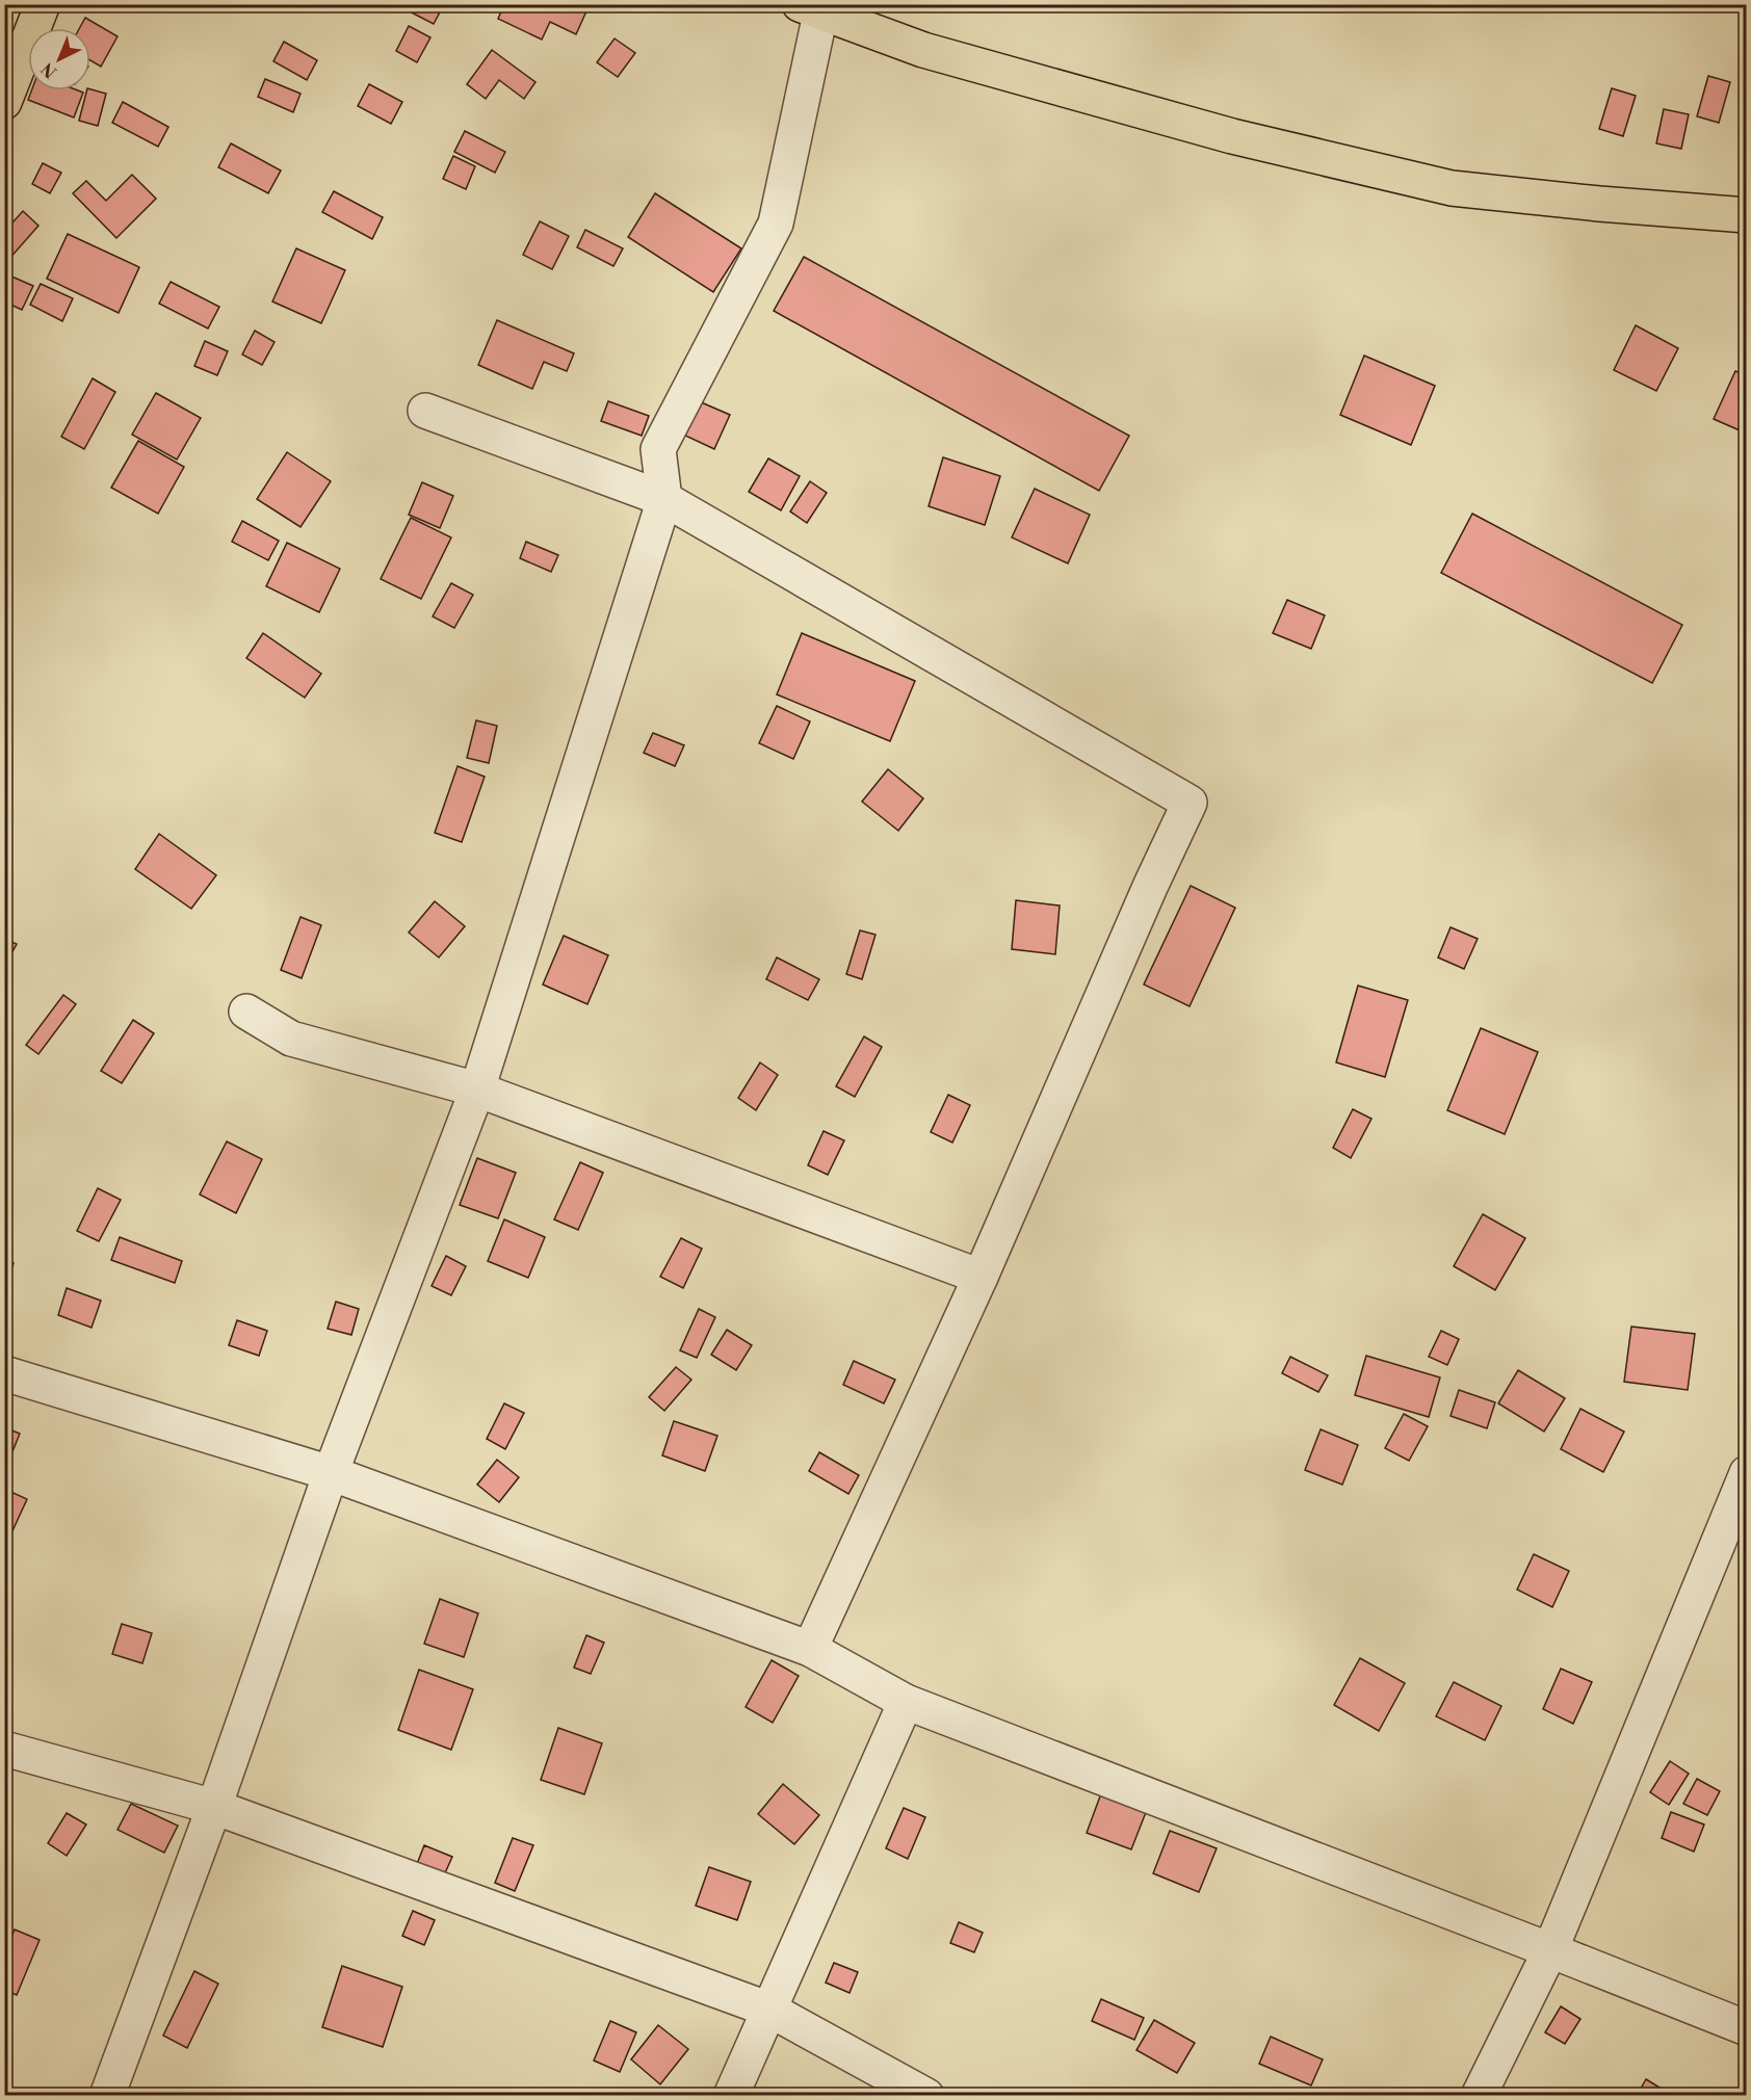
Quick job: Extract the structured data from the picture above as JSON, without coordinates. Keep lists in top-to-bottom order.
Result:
{
  "north": "bottom left"
}
